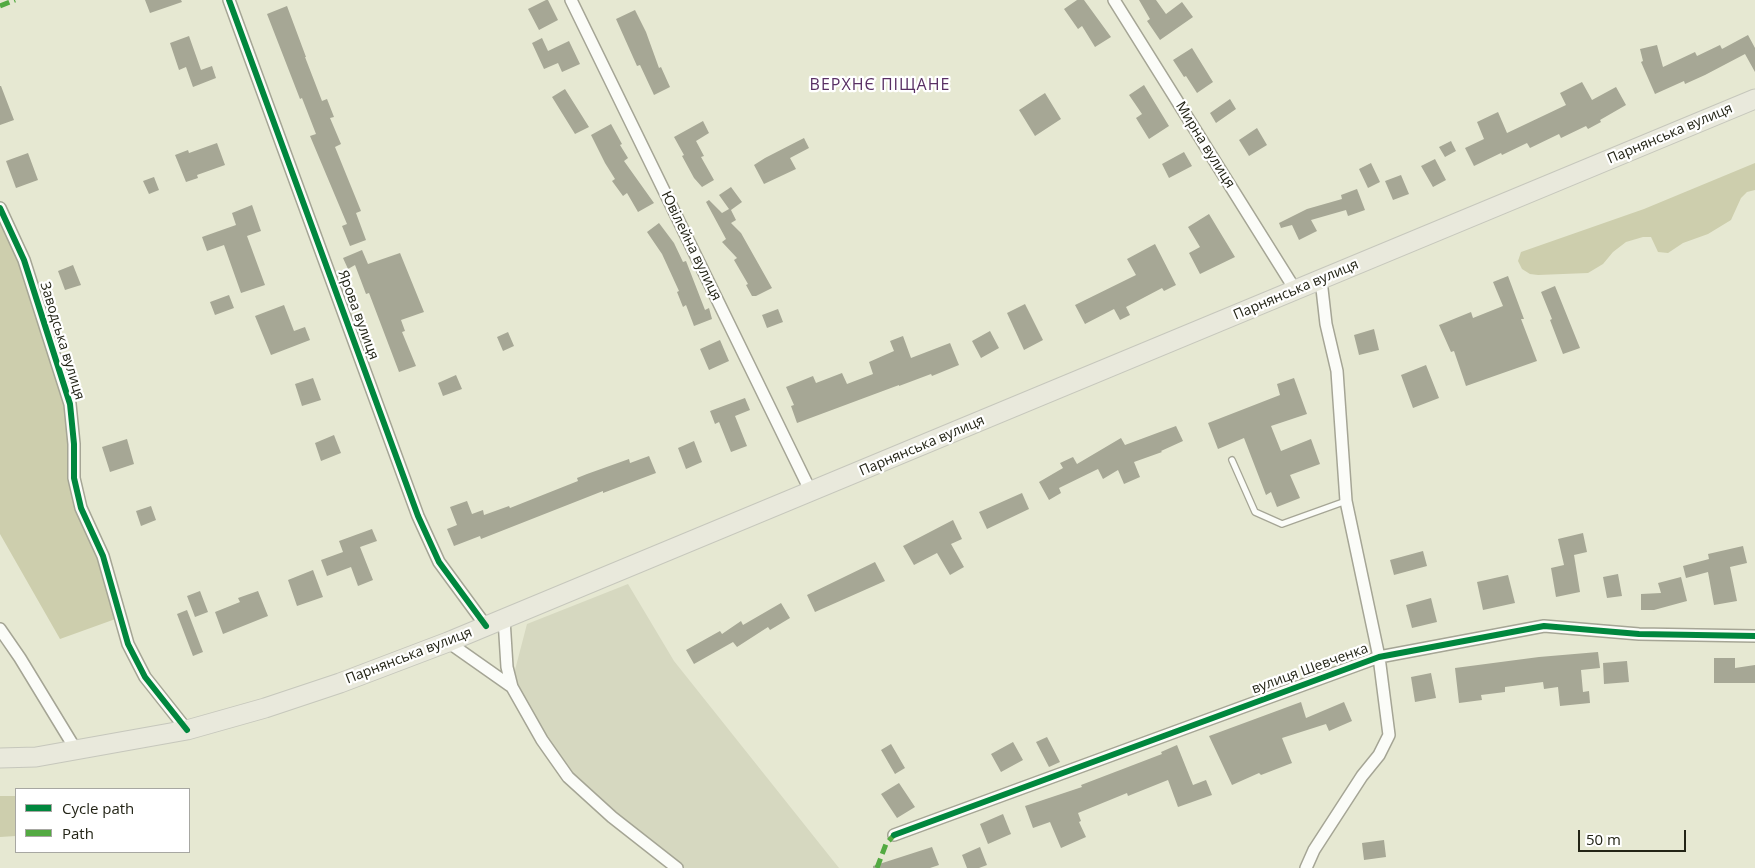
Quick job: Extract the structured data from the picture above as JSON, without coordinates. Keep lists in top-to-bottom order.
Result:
{
  "streets": {
    "main road": ["Парнянська вулиця"],
    "street": [
      "Мирна вулиця",
      "Ювілейна вулиця",
      "Ярова вулиця",
      "Заводська вулиця",
      "вулиця Шевченка"
    ]
  },
  "crossings": [
    ["Парнянська вулиця", "Мирна вулиця"],
    ["Парнянська вулиця", "Ювілейна вулиця"],
    ["Парнянська вулиця", "Ярова вулиця"],
    ["Парнянська вулиця", "Заводська вулиця"]
  ],
  "districts": ["ВЕРХНЄ ПІЩАНЕ"],
  "legend": ["Cycle path", "Path"],
  "scale_bar": "50 m"
}
